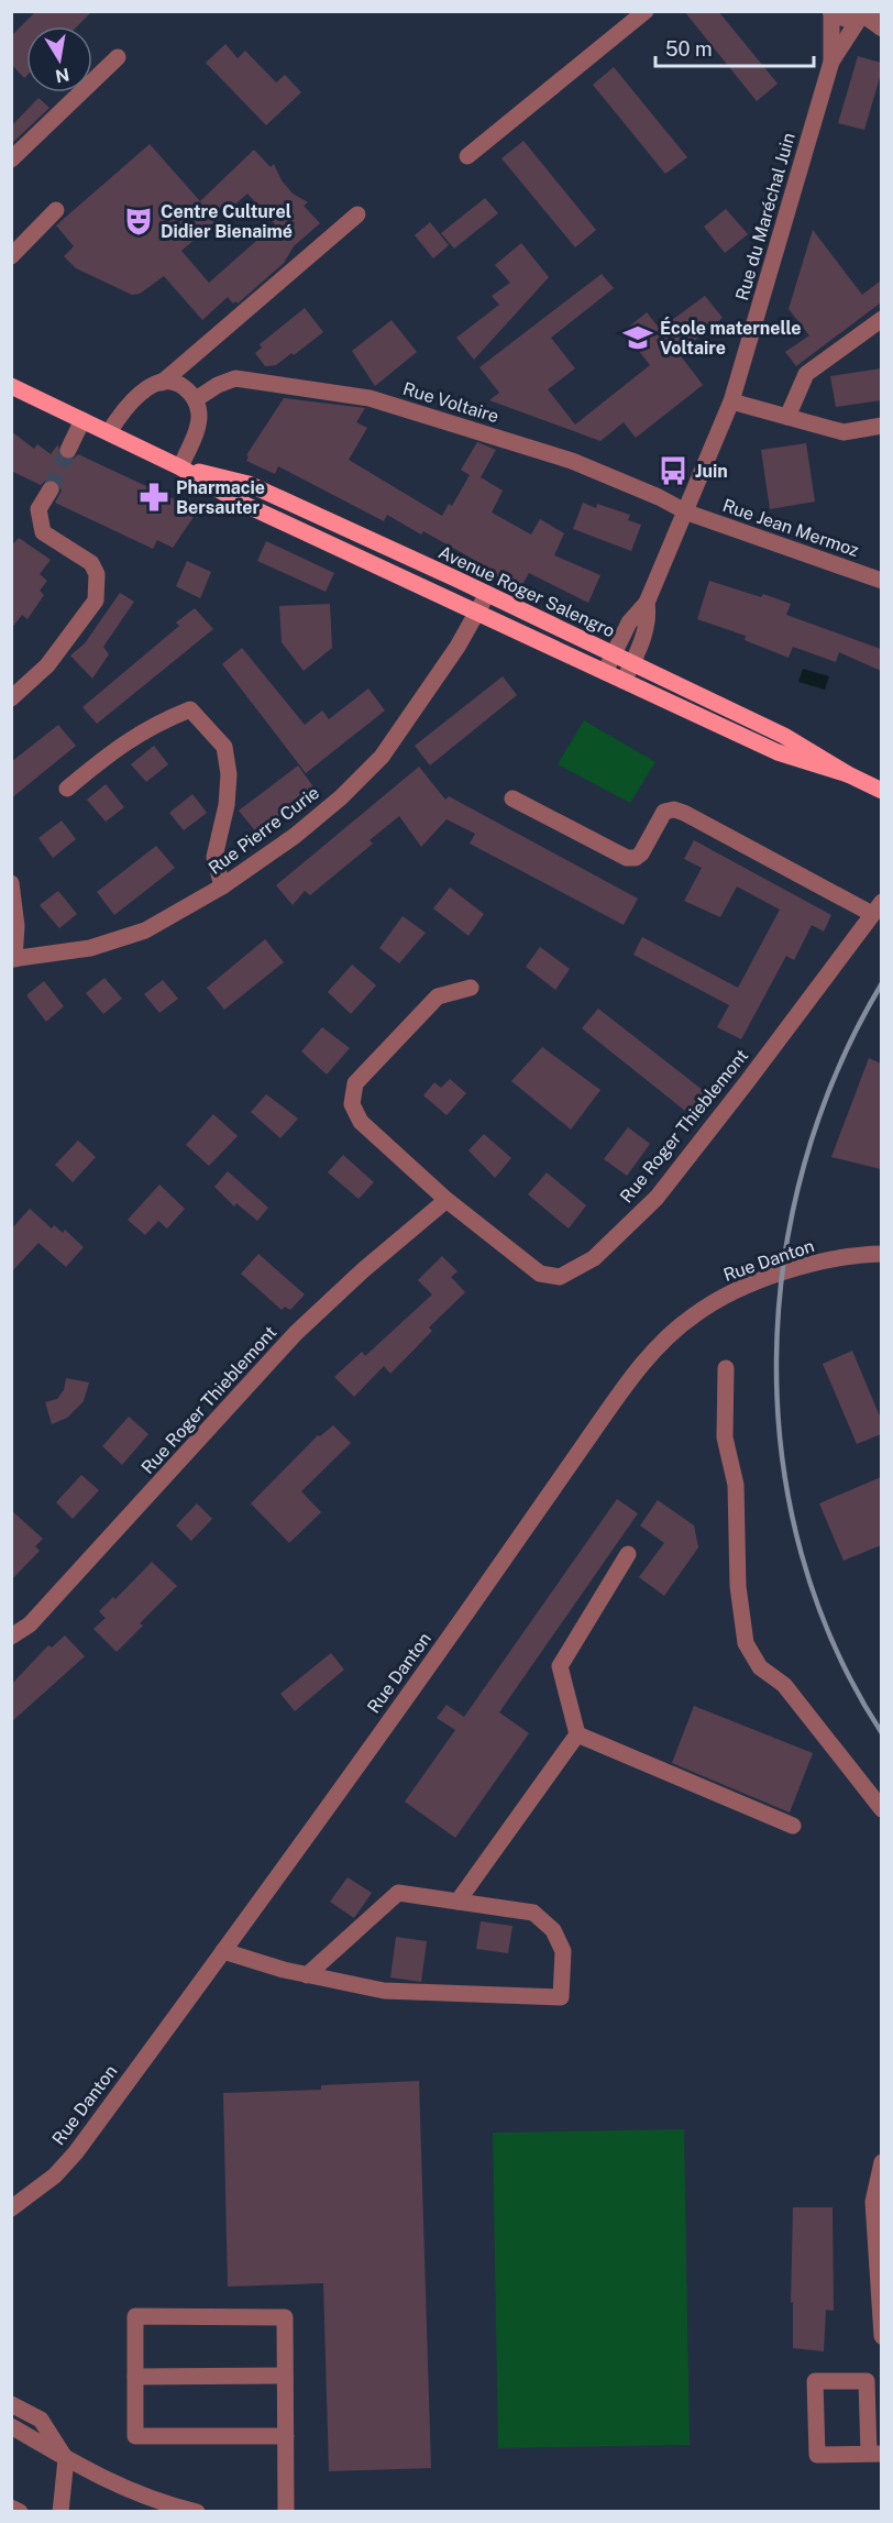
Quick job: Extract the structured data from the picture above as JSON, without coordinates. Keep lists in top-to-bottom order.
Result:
{
  "streets": {
    "main road": ["Avenue Roger Salengro"],
    "street": [
      "Rue du Maréchal Juin",
      "Rue Voltaire",
      "Rue Jean Mermoz",
      "Rue Pierre Curie",
      "Rue Roger Thieblemont",
      "Rue Danton"
    ]
  },
  "crossings": [
    ["Rue du Maréchal Juin", "Rue Voltaire"],
    ["Rue du Maréchal Juin", "Rue Jean Mermoz"],
    ["Rue du Maréchal Juin", "Avenue Roger Salengro"],
    ["Rue Voltaire", "Rue Jean Mermoz"],
    ["Avenue Roger Salengro", "Rue Pierre Curie"]
  ],
  "places": {
    "theatre": ["Centre Culturel Didier Bienaimé"],
    "school or university": ["École maternelle Voltaire"],
    "bus stop": ["Juin"],
    "pharmacy": ["Pharmacie Bersauter"]
  },
  "scale_bar": "50 m",
  "north": "bottom"
}
